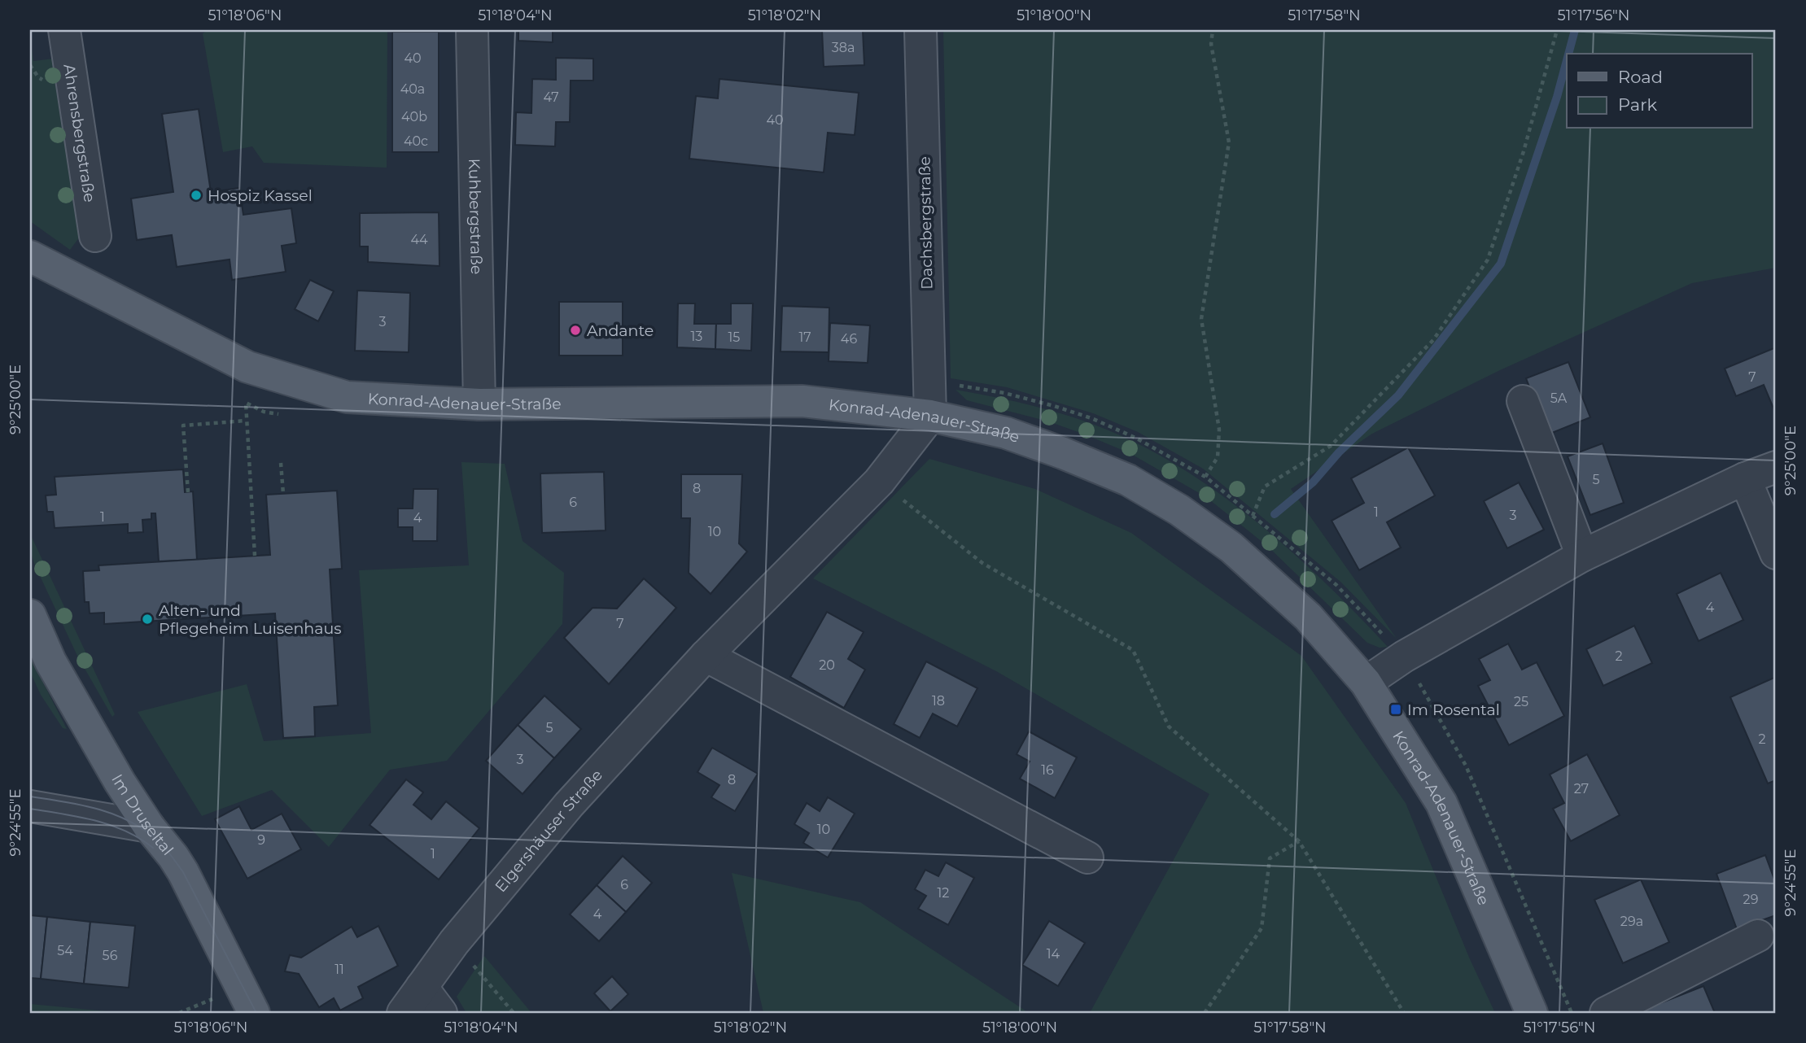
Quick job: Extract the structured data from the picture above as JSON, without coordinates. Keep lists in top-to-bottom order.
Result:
{
  "streets": {
    "main road": ["Konrad-Adenauer-Straße", "Im Druseltal"],
    "street": [
      "Ahrensbergstraße",
      "Kuhbergstraße",
      "Dachsbergstraße",
      "Elgershäuser Straße"
    ]
  },
  "crossings": [
    ["Kuhbergstraße", "Konrad-Adenauer-Straße"],
    ["Dachsbergstraße", "Konrad-Adenauer-Straße"],
    ["Dachsbergstraße", "Elgershäuser Straße"],
    ["Konrad-Adenauer-Straße", "Elgershäuser Straße"]
  ],
  "places": {
    "other": ["Hospiz Kassel", "Andante", "Alten- und Pflegeheim Luisenhaus"],
    "transit": ["Im Rosental"]
  },
  "house_numbers": [
    "38a",
    "40",
    "40a",
    "47",
    "40b",
    "40",
    "40c",
    "44",
    "3",
    "13",
    "15",
    "17",
    "46",
    "7",
    "5A",
    "5",
    "8",
    "6",
    "1",
    "3",
    "1",
    "4",
    "10",
    "4",
    "7",
    "2",
    "20",
    "18",
    "25",
    "5",
    "2",
    "3",
    "16",
    "8",
    "27",
    "10",
    "9",
    "1",
    "6",
    "12",
    "29",
    "4",
    "29a",
    "54",
    "14",
    "56",
    "11"
  ],
  "legend": ["Road", "Park"],
  "coordinates": [
    "51°18'06\"N",
    "51°18'04\"N",
    "51°18'02\"N",
    "51°18'00\"N",
    "51°17'58\"N",
    "51°17'56\"N",
    "9°25'00\"E",
    "9°24'55\"E"
  ]
}
